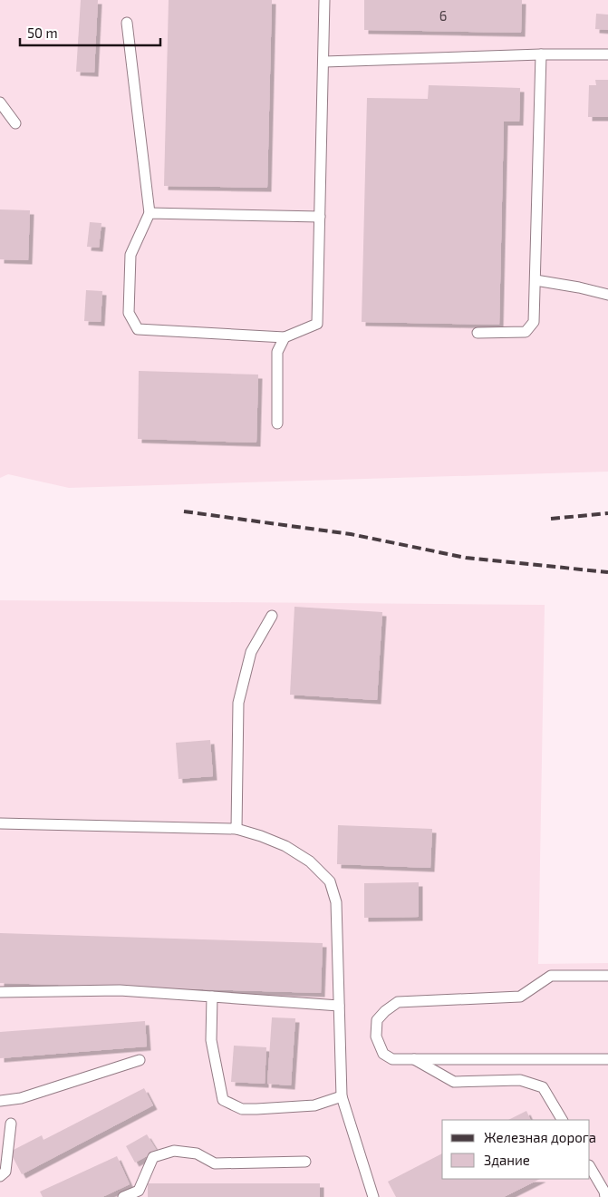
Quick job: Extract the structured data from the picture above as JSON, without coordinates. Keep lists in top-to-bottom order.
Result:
{
  "house_numbers": ["6"],
  "legend": ["Железная дорога", "Здание"],
  "scale_bar": "50 m"
}
